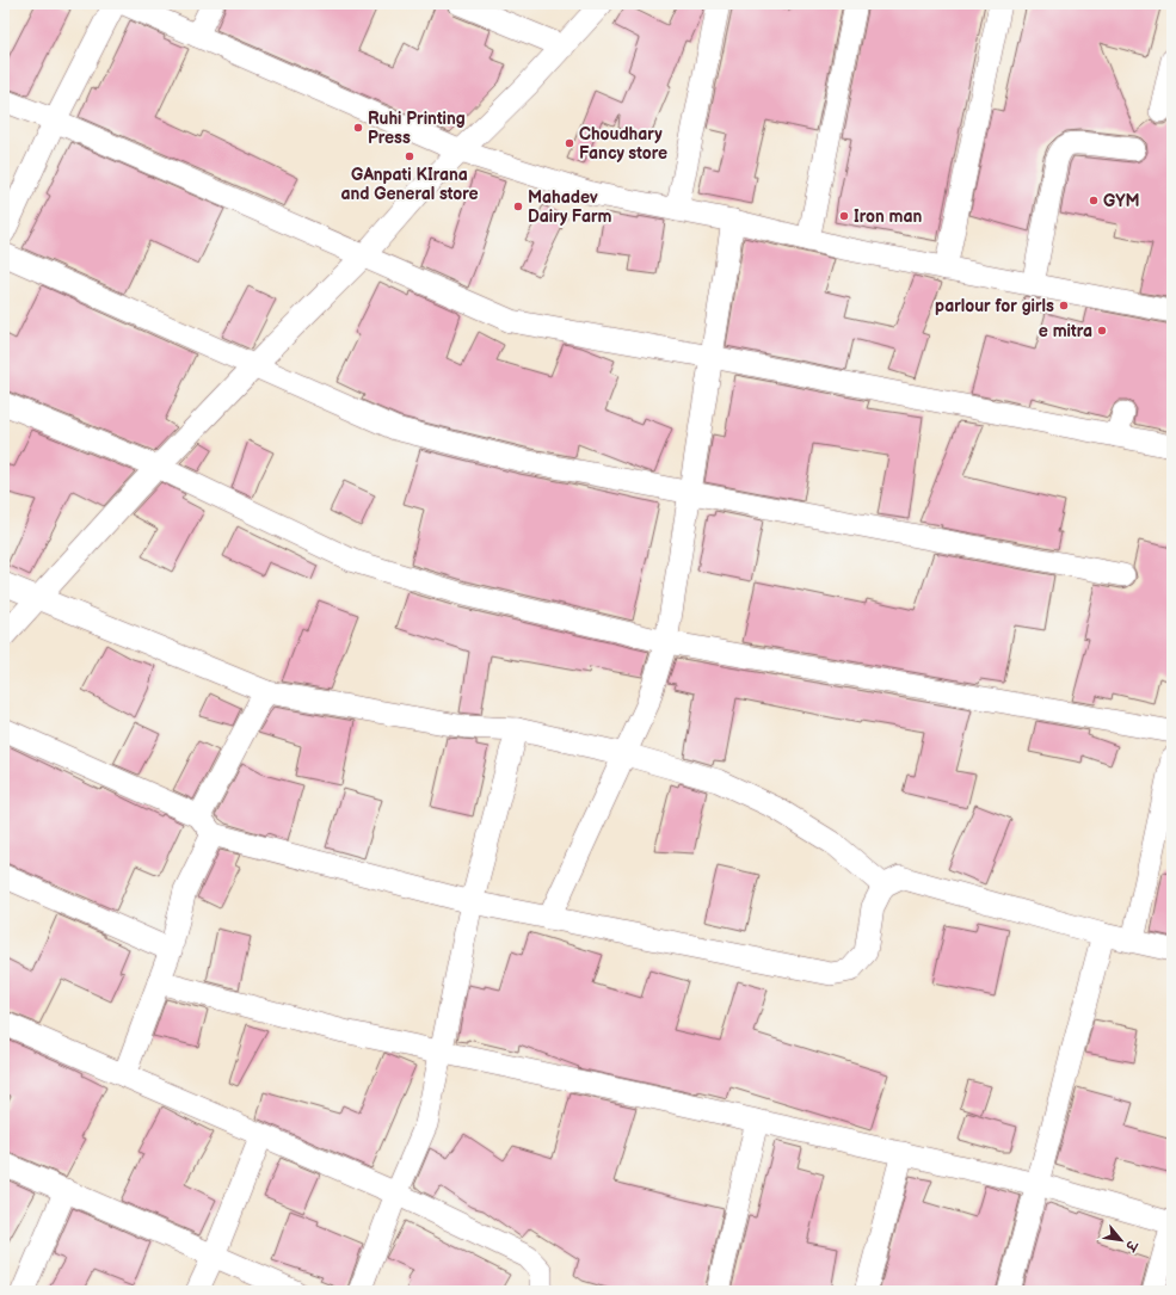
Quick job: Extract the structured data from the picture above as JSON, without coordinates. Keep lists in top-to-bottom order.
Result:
{
  "places": [
    "Ruhi Printing Press",
    "Choudhary Fancy store",
    "GAnpati KIrana and General store",
    "GYM",
    "Mahadev Dairy Farm",
    "Iron man",
    "parlour for girls",
    "e mitra"
  ],
  "north": "bottom right"
}
